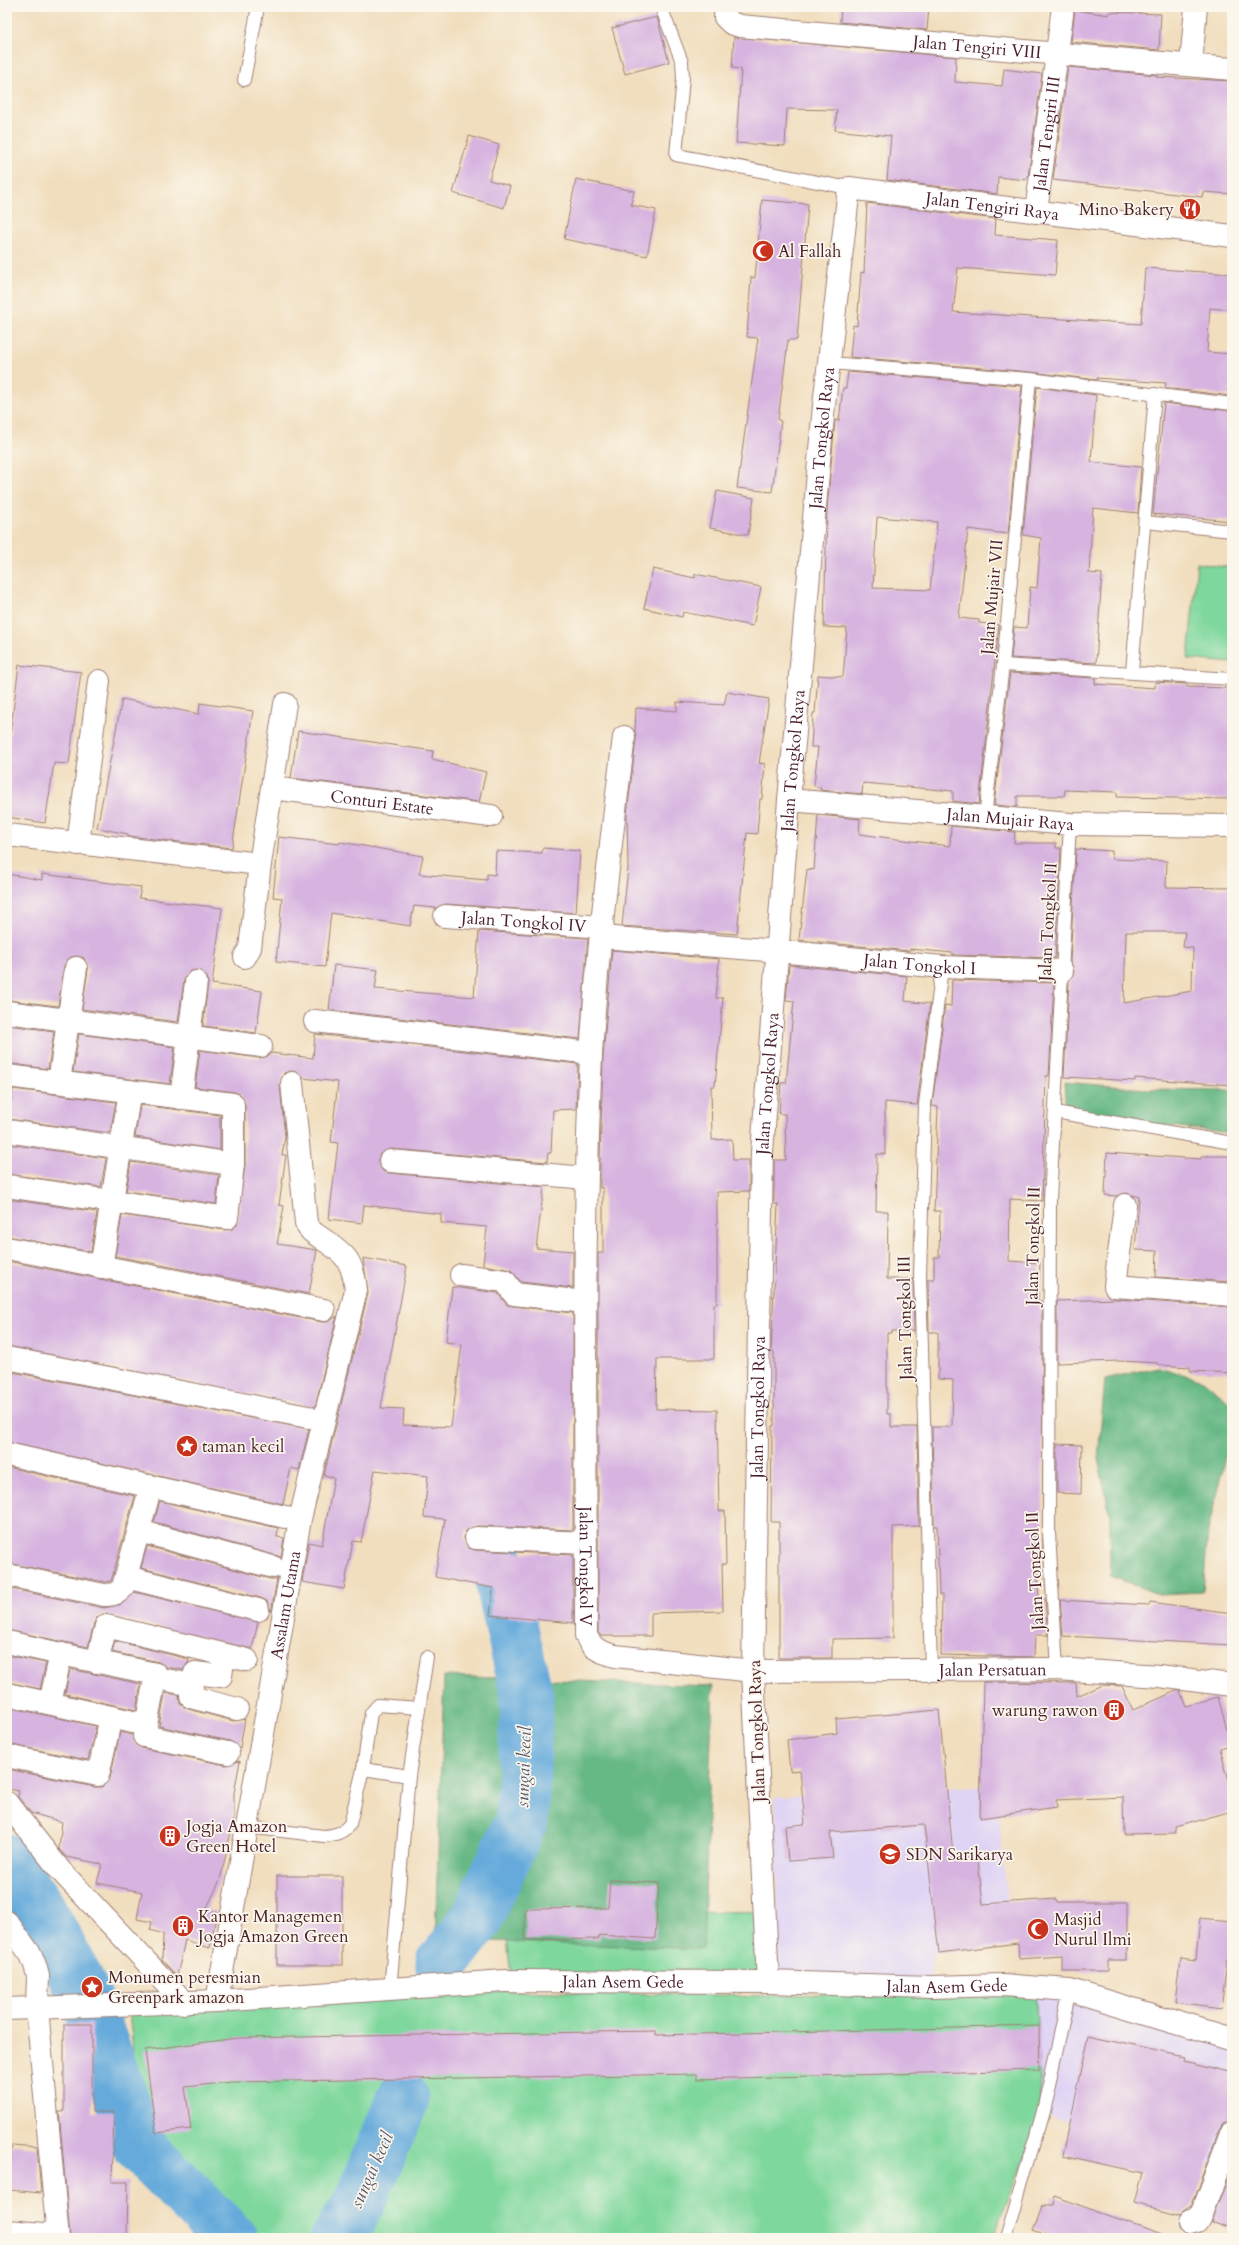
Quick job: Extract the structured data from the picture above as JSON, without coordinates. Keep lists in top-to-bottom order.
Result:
{
  "streets": {
    "street": [
      "Jalan Tengiri VIII",
      "Jalan Tengiri III",
      "Jalan Tengiri Raya",
      "Jalan Tongkol Raya",
      "Conturi Estate",
      "Jalan Mujair Raya",
      "Jalan Tongkol IV",
      "Jalan Tongkol I",
      "Jalan Tongkol V",
      "Assalam Utama",
      "Jalan Persatuan",
      "Jalan Asem Gede"
    ],
    "lane": ["Jalan Mujair VII", "Jalan Tongkol II", "Jalan Tongkol III"]
  },
  "crossings": [
    ["Jalan Tengiri VIII", "Jalan Tengiri III"],
    ["Jalan Tengiri III", "Jalan Tengiri Raya"],
    ["Jalan Tengiri Raya", "Jalan Tongkol Raya"],
    ["Jalan Tongkol Raya", "Jalan Mujair Raya"],
    ["Jalan Tongkol Raya", "Jalan Tongkol IV"],
    ["Jalan Tongkol Raya", "Jalan Tongkol I"],
    ["Jalan Tongkol Raya", "Jalan Tongkol V"],
    ["Jalan Tongkol Raya", "Jalan Persatuan"],
    ["Jalan Tongkol Raya", "Jalan Asem Gede"],
    ["Jalan Mujair VII", "Jalan Mujair Raya"],
    ["Jalan Mujair Raya", "Jalan Tongkol II"],
    ["Jalan Tongkol IV", "Jalan Tongkol I"],
    ["Jalan Tongkol IV", "Jalan Tongkol V"],
    ["Jalan Tongkol II", "Jalan Tongkol I"],
    ["Jalan Tongkol II", "Jalan Persatuan"],
    ["Jalan Tongkol I", "Jalan Tongkol III"],
    ["Jalan Tongkol III", "Jalan Persatuan"],
    ["Jalan Tongkol V", "Jalan Persatuan"],
    ["Assalam Utama", "Jalan Asem Gede"]
  ],
  "water": ["sungai kecil"],
  "places": {
    "restaurant": ["Mino Bakery"],
    "mosque": ["Al Fallah", "Masjid Nurul Ilmi"],
    "place": ["taman kecil", "Monumen peresmian Greenpark amazon"],
    "building": ["warung rawon", "Jogja Amazon Green Hotel", "Kantor Managemen Jogja Amazon Green"],
    "school or university": ["SDN Sarikarya"]
  }
}
